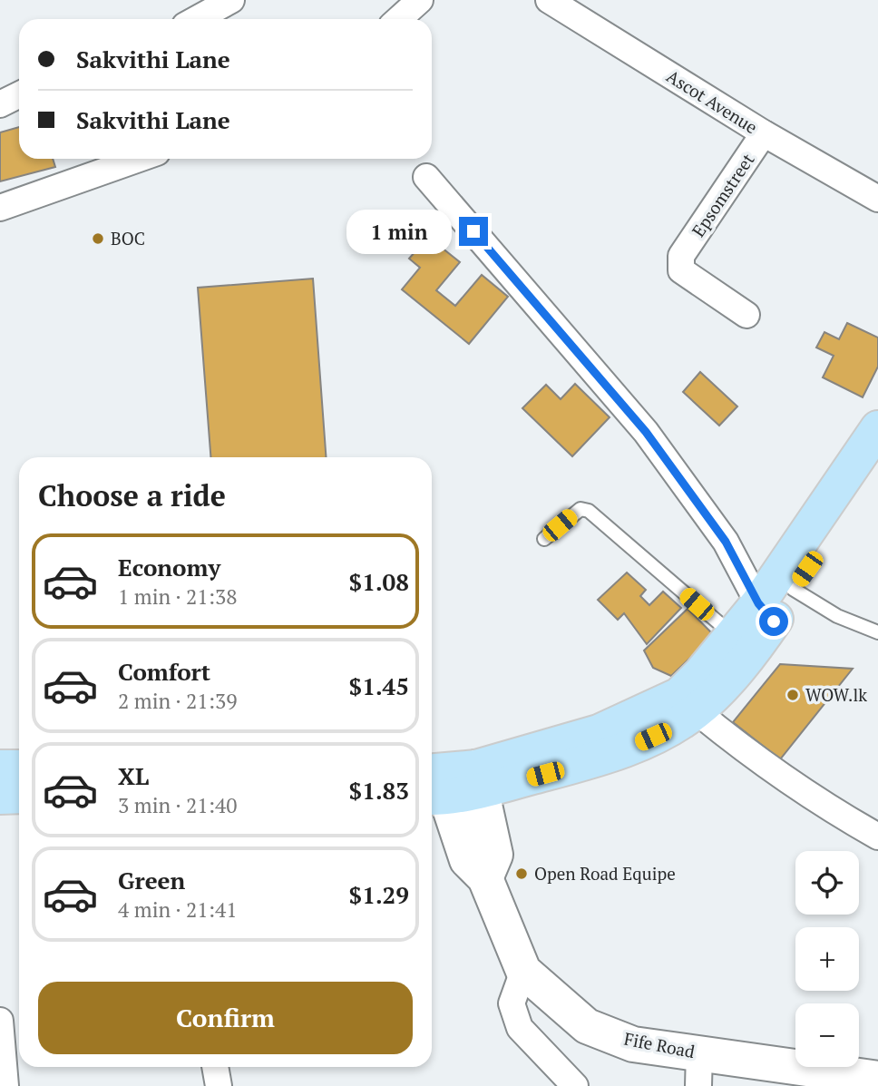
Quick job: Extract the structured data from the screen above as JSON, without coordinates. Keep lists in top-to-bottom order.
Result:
{
  "streets": {
    "main road": ["Fife Road"],
    "street": ["Ascot Avenue", "Epsomstreet"]
  },
  "crossings": [
    ["Ascot Avenue", "Epsomstreet"]
  ],
  "places": ["BOC", "WOW.lk", "Open Road Equipe"],
  "page": {
    "banner": ["Sakvithi Lane", "Sakvithi Lane"],
    "bubble": "1 min",
    "heading": "Choose a ride",
    "list": [
      {
        "name": "Economy",
        "note": "1 min · 21:38",
        "value": "$1.08"
      },
      {
        "name": "Comfort",
        "note": "2 min · 21:39",
        "value": "$1.45"
      },
      {
        "name": "XL",
        "note": "3 min · 21:40",
        "value": "$1.83"
      },
      {
        "name": "Green",
        "note": "4 min · 21:41",
        "value": "$1.29"
      }
    ],
    "map_buttons": ["+", "−"],
    "buttons": "Confirm"
  }
}
